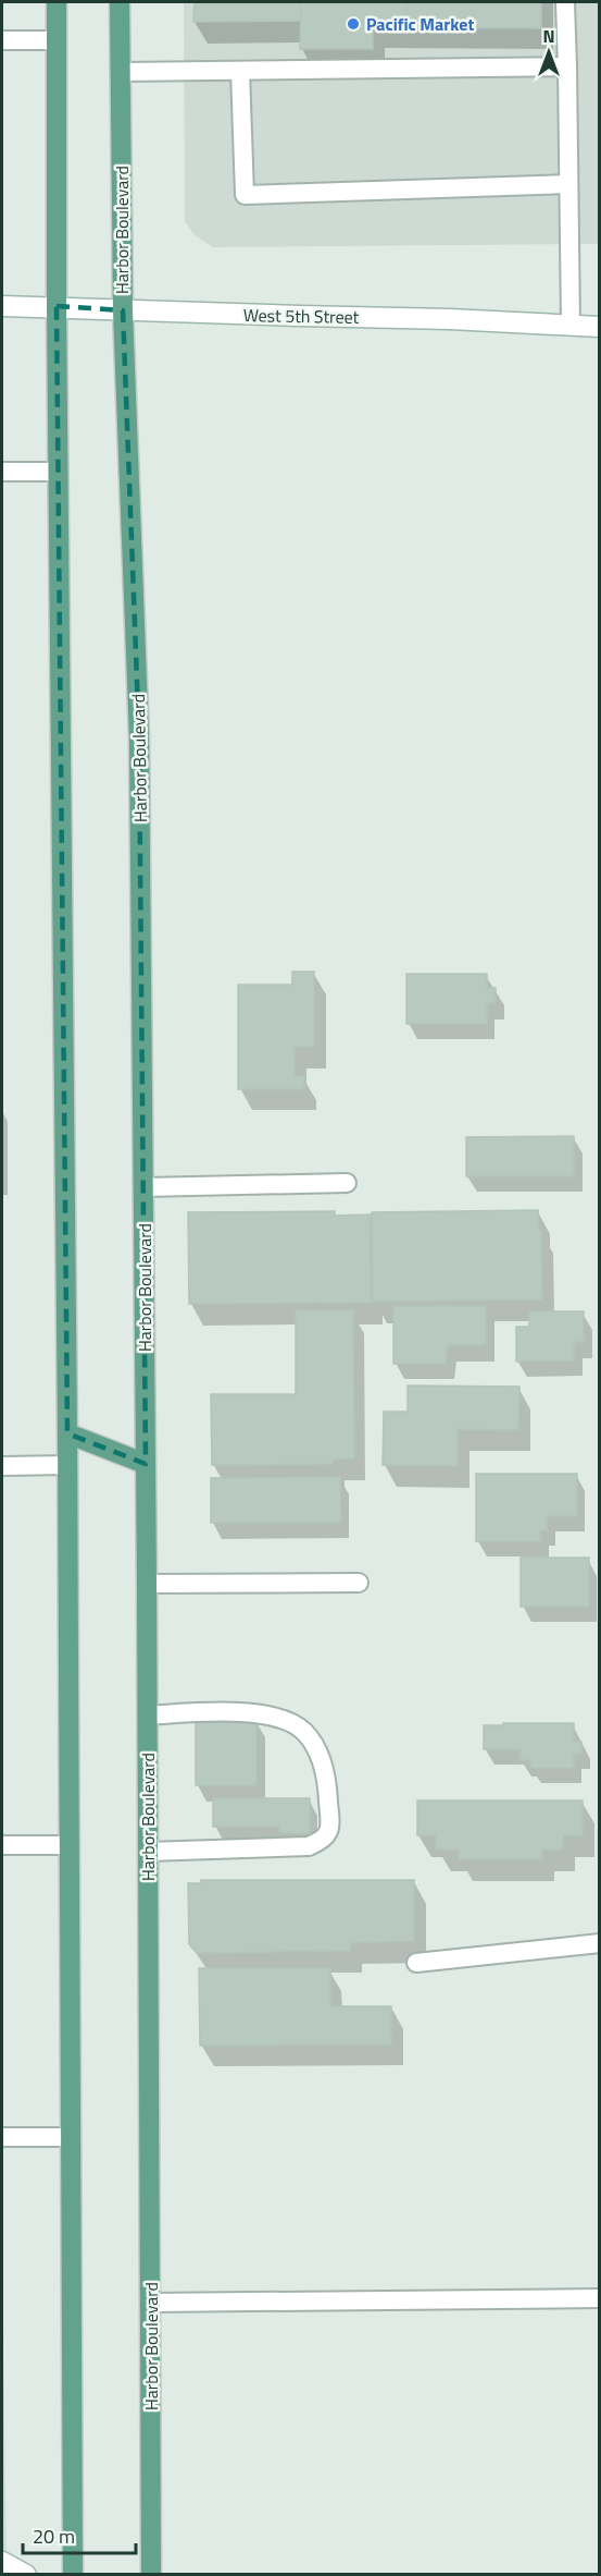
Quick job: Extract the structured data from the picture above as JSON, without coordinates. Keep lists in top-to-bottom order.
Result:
{
  "streets": {
    "main road": ["Harbor Boulevard"],
    "street": ["West 5th Street"]
  },
  "crossings": [
    ["Harbor Boulevard", "West 5th Street"]
  ],
  "places": ["Pacific Market"],
  "scale_bar": "20 m",
  "north": "top"
}
